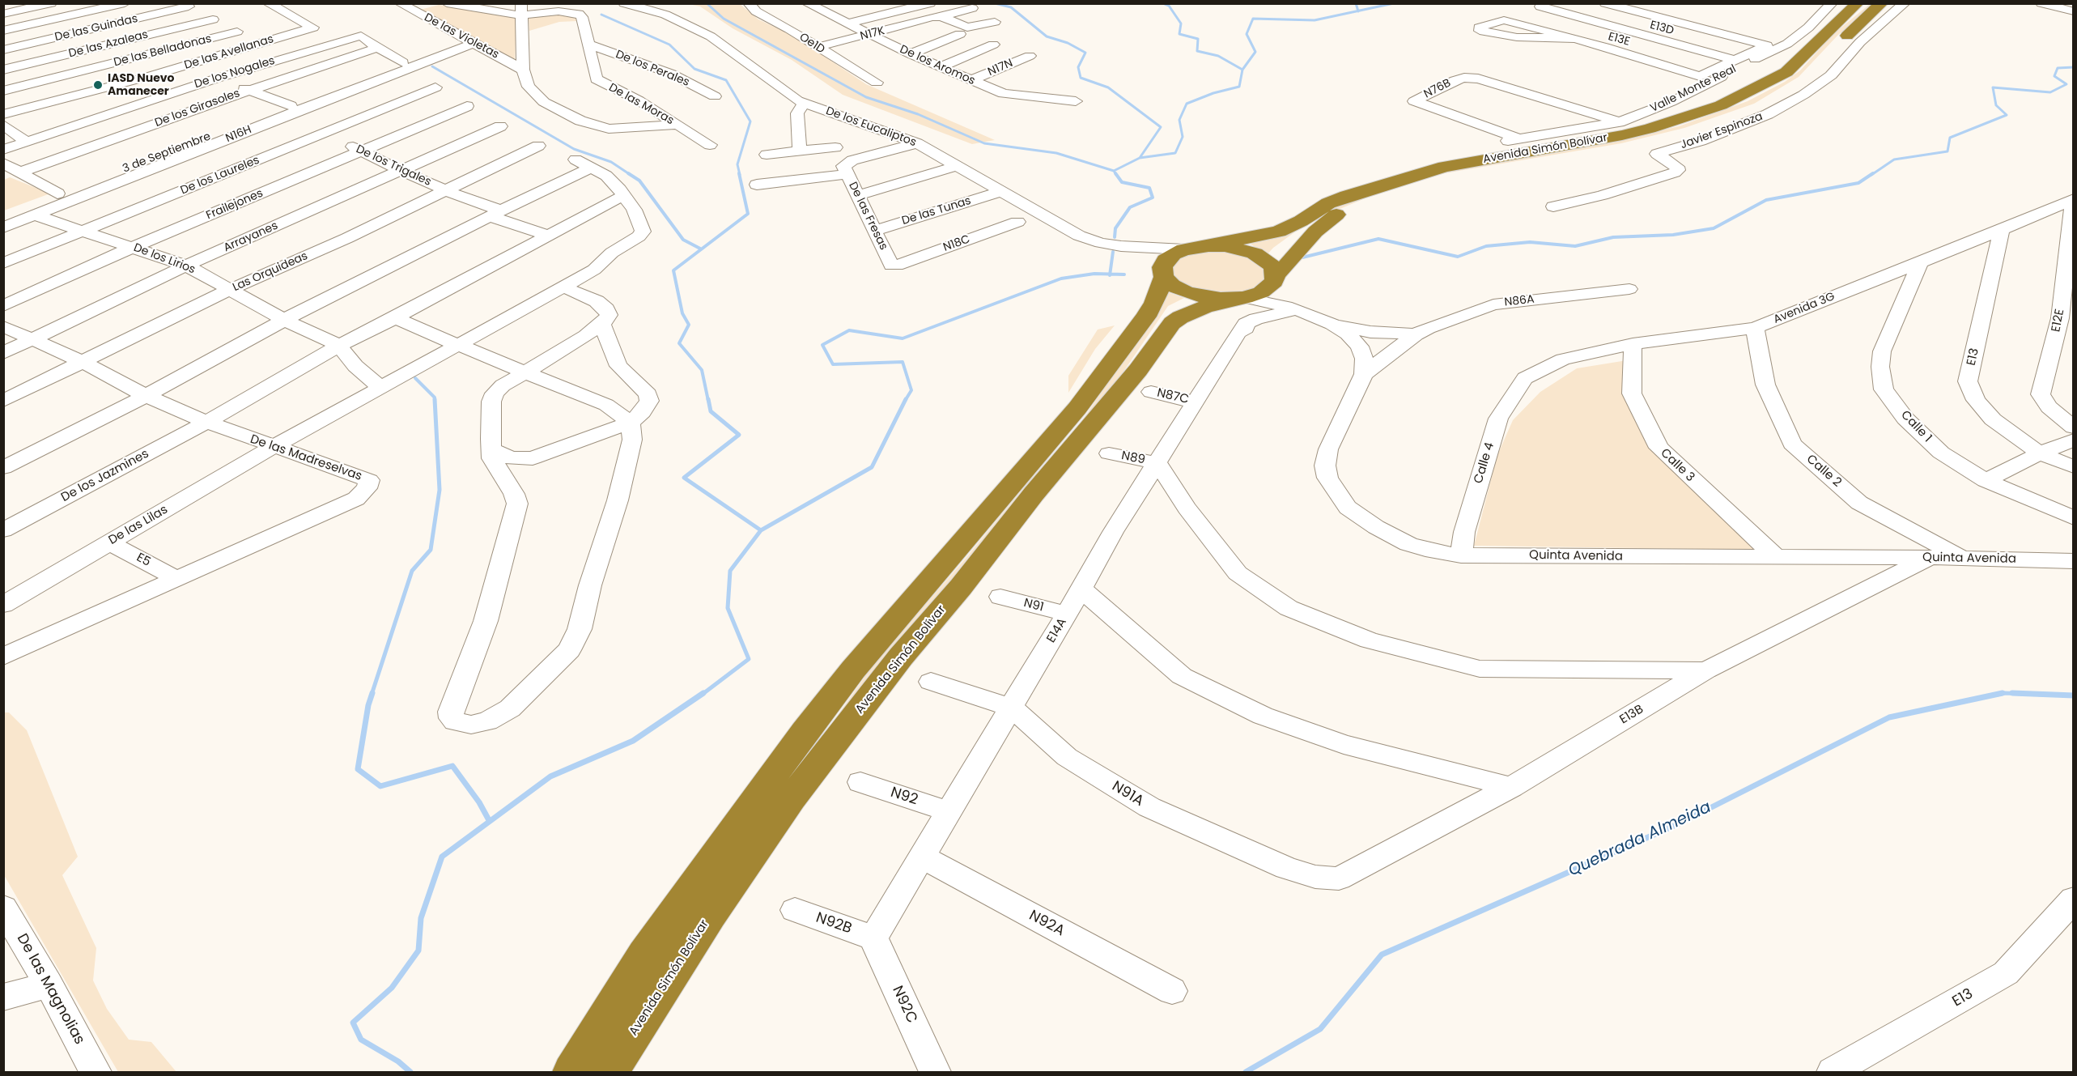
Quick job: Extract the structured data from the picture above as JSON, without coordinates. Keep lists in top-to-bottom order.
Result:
{
  "streets": {
    "highway": ["Avenida Simón Bolívar"],
    "street": [
      "De las Guindas",
      "E13D",
      "N17K",
      "De las Violetas",
      "E13E",
      "Oe1D",
      "De las Azaleas",
      "De las Belladonas",
      "De las Avellanas",
      "De los Aromos",
      "N17N",
      "De los Perales",
      "De los Nogales",
      "N76B",
      "Valle Monte Real",
      "De las Moras",
      "De los Girasoles",
      "De los Eucaliptos",
      "Javier Espinoza",
      "N16H",
      "3 de Septiembre",
      "De los Trigales",
      "De los Laureles",
      "Frailejones",
      "De las Tunas",
      "De las Fresas",
      "Arrayanes",
      "N18C",
      "De los Lirios",
      "Las Orquideas",
      "N86A",
      "Avenida 3G",
      "E12E",
      "E13",
      "N87C",
      "Calle 1",
      "De las Madreselvas",
      "N89",
      "Calle 4",
      "Calle 3",
      "Calle 2",
      "De los Jazmines",
      "De las Lilas",
      "Quinta Avenida",
      "E5",
      "N91",
      "E14A",
      "E13B",
      "N91A",
      "N92",
      "N92B",
      "N92A",
      "De las Magnolias",
      "N92C"
    ]
  },
  "crossings": [
    ["E13D", "E13E"],
    ["E13D", "Valle Monte Real"],
    ["N17K", "Oe1D"],
    ["N17K", "De los Aromos"],
    ["De las Violetas", "N16H"],
    ["De las Violetas", "3 de Septiembre"],
    ["E13E", "Valle Monte Real"],
    ["De los Aromos", "N17N"],
    ["De los Perales", "De las Moras"],
    ["De los Nogales", "De los Girasoles"],
    ["De los Nogales", "De los Trigales"],
    ["N76B", "Valle Monte Real"],
    ["De los Girasoles", "De los Trigales"],
    ["De los Eucaliptos", "Avenida Simón Bolívar"],
    ["De los Eucaliptos", "De las Tunas"],
    ["N16H", "3 de Septiembre"],
    ["N16H", "De los Trigales"],
    ["N16H", "De los Lirios"],
    ["3 de Septiembre", "De los Trigales"],
    ["De los Trigales", "De los Laureles"],
    ["De los Trigales", "Frailejones"],
    ["De los Trigales", "Arrayanes"],
    ["De los Trigales", "Las Orquideas"],
    ["De los Trigales", "De los Jazmines"],
    ["De los Laureles", "De los Lirios"],
    ["Frailejones", "De los Lirios"],
    ["De las Tunas", "De las Fresas"],
    ["De las Fresas", "N18C"],
    ["Arrayanes", "De los Lirios"],
    ["Arrayanes", "De las Madreselvas"],
    ["De los Lirios", "Las Orquideas"],
    ["De los Lirios", "De los Jazmines"],
    ["Las Orquideas", "De las Madreselvas"],
    ["N86A", "Quinta Avenida"],
    ["Avenida 3G", "E12E"],
    ["Avenida 3G", "E13"],
    ["Avenida 3G", "Calle 1"],
    ["Avenida 3G", "Calle 4"],
    ["Avenida 3G", "Calle 3"],
    ["Avenida 3G", "Calle 2"],
    ["N87C", "E14A"],
    ["De las Madreselvas", "De los Jazmines"],
    ["De las Madreselvas", "De las Lilas"],
    ["De las Madreselvas", "E5"],
    ["N89", "E14A"],
    ["Calle 4", "Quinta Avenida"],
    ["Calle 3", "Quinta Avenida"],
    ["Calle 2", "Quinta Avenida"],
    ["De las Lilas", "E5"],
    ["Quinta Avenida", "E13B"],
    ["N91", "E14A"],
    ["E14A", "N91A"],
    ["E14A", "N92"],
    ["E14A", "N92B"],
    ["E14A", "N92A"],
    ["E14A", "N92C"],
    ["E13B", "N91A"],
    ["N92B", "N92C"]
  ],
  "water": ["Quebrada Almeida"],
  "places": ["IASD Nuevo Amanecer"]
}
